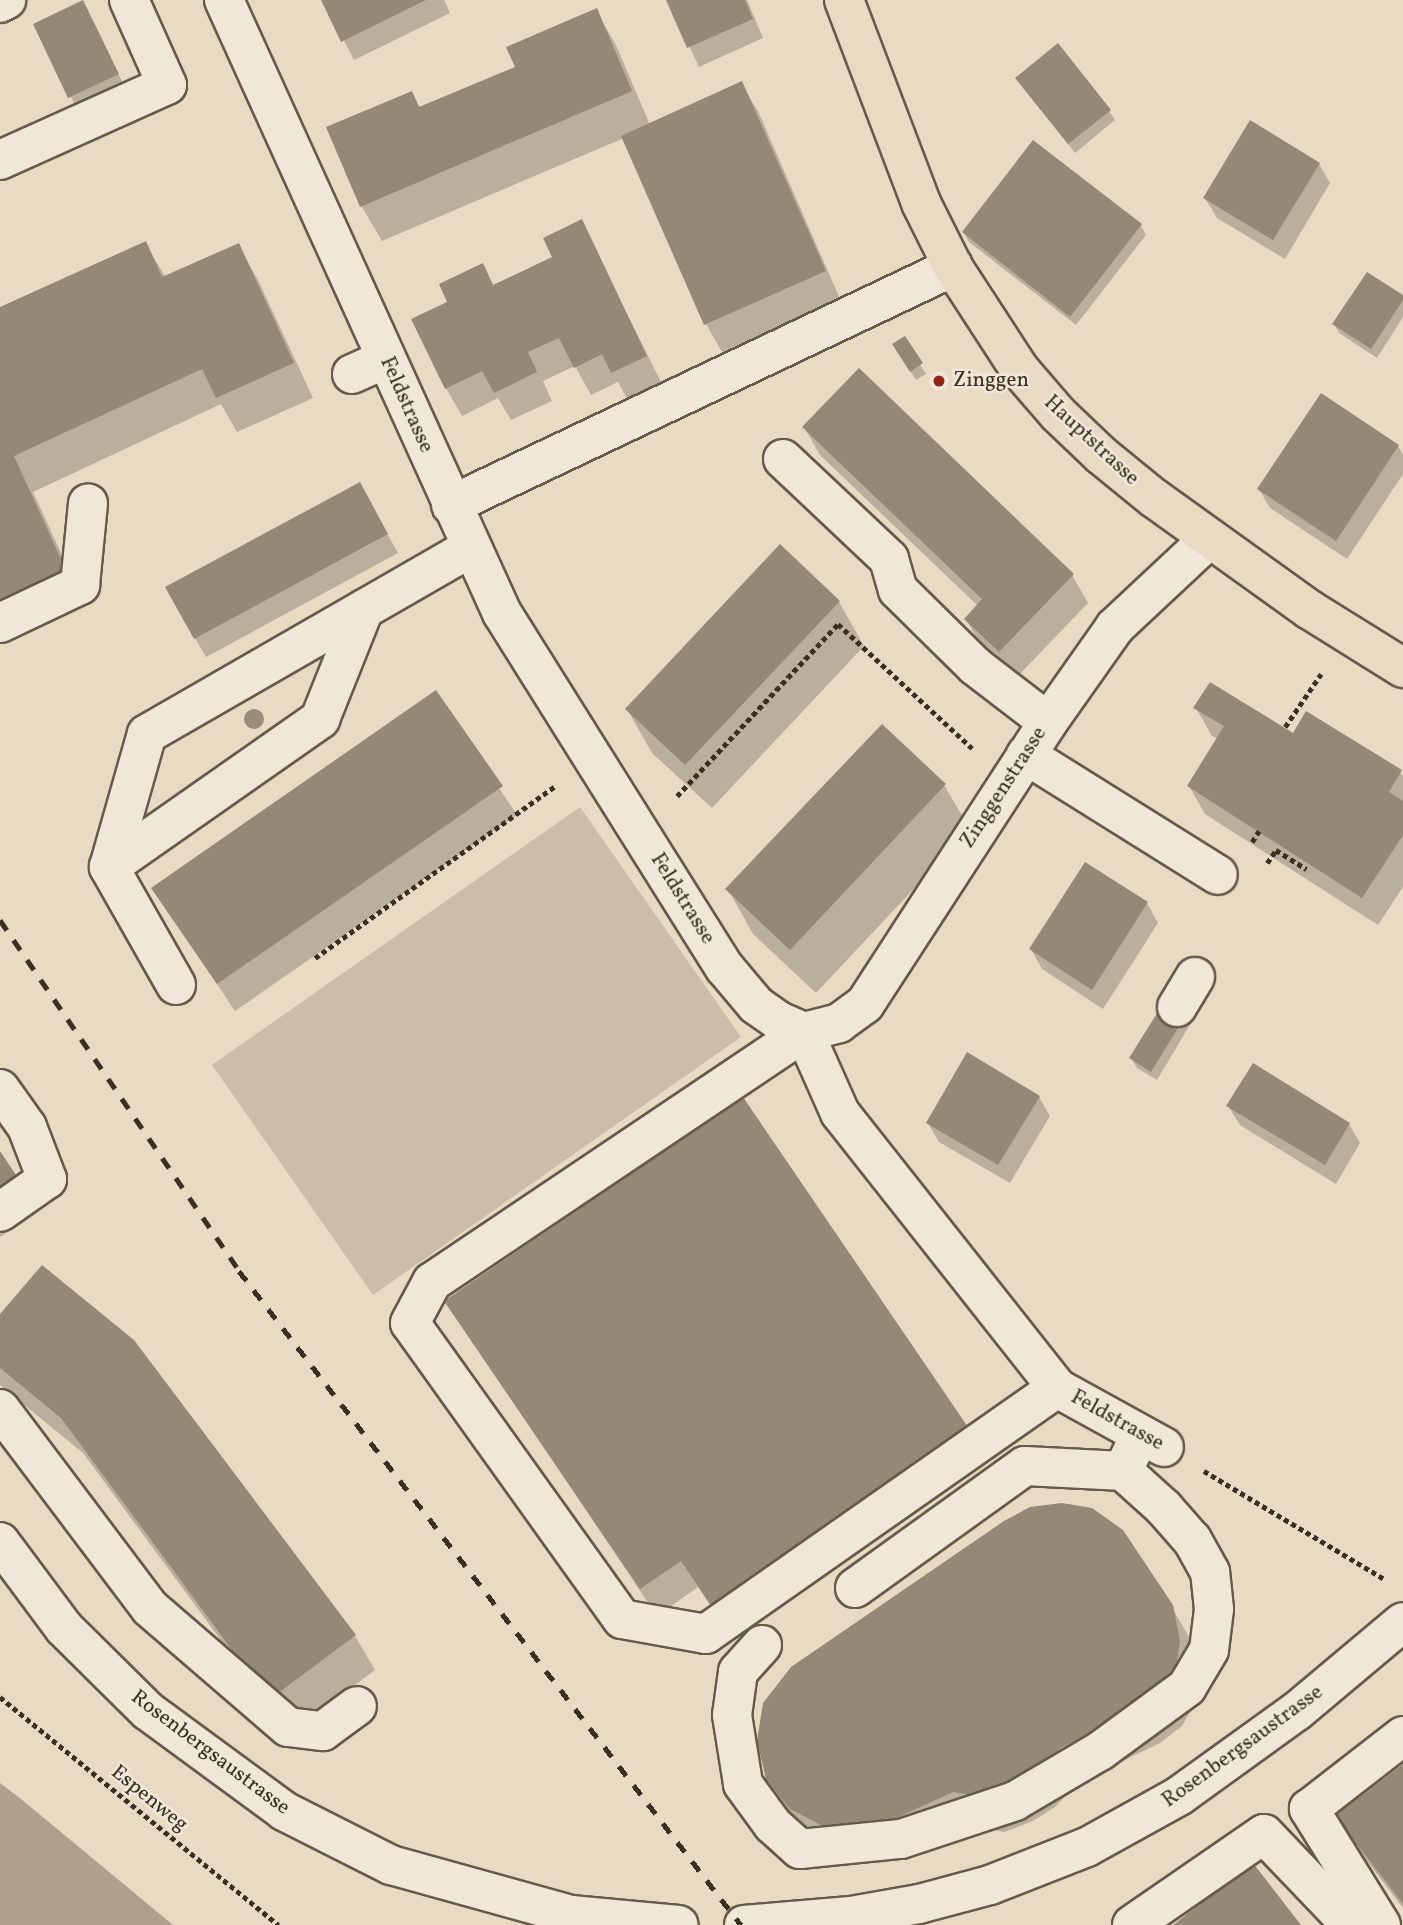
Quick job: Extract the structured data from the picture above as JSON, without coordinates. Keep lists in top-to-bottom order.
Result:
{
  "streets": {
    "main road": ["Hauptstrasse"],
    "street": ["Feldstrasse", "Zinggenstrasse", "Rosenbergsaustrasse"],
    "path": ["Espenweg"]
  },
  "crossings": [
    ["Feldstrasse", "Zinggenstrasse"],
    ["Hauptstrasse", "Zinggenstrasse"]
  ],
  "places": ["Zinggen"]
}
